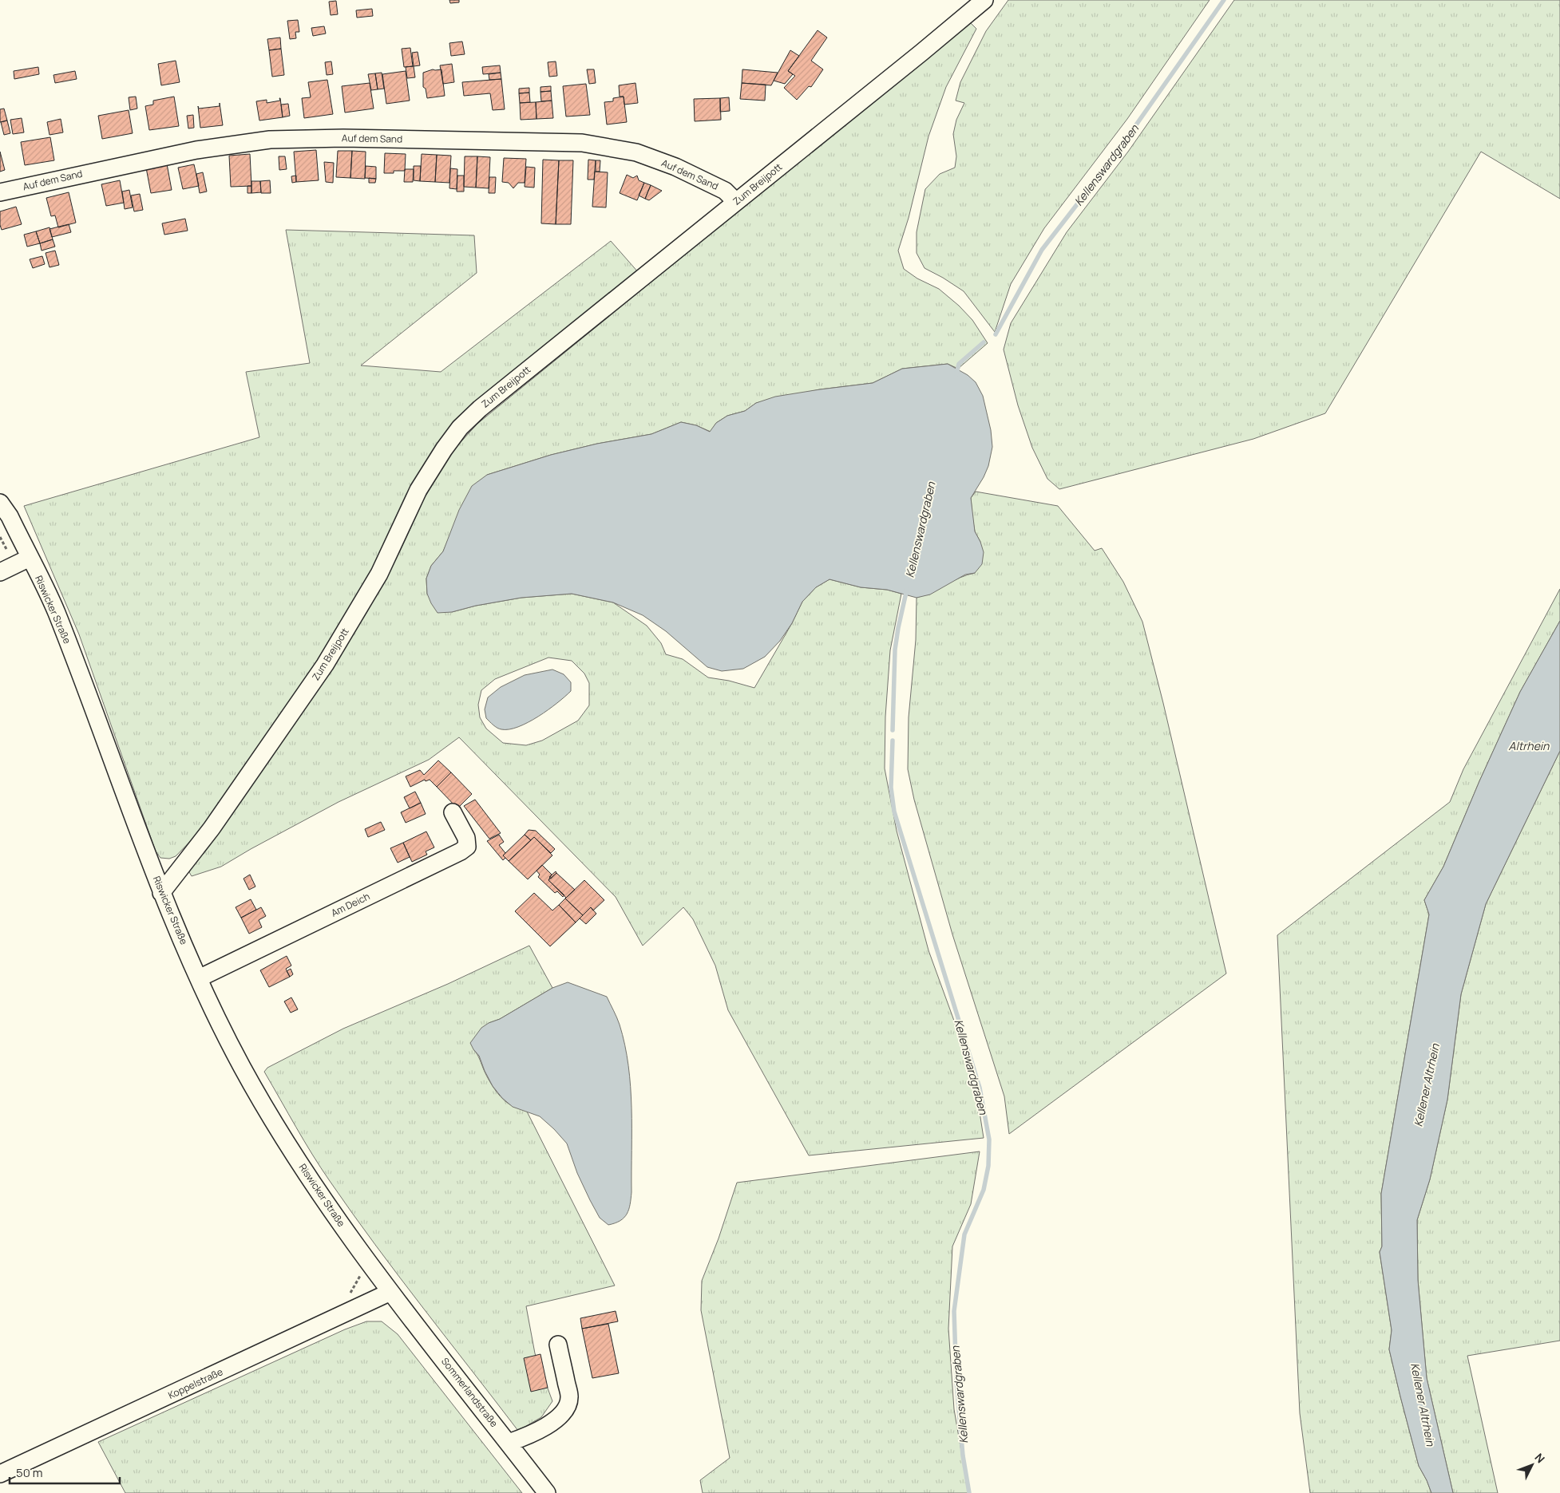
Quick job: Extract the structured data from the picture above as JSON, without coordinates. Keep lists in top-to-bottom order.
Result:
{
  "streets": {
    "street": [
      "Auf dem Sand",
      "Zum Breijpott",
      "Riswicker Straße",
      "Am Deich",
      "Koppelstraße",
      "Sommerlandstraße"
    ]
  },
  "crossings": [
    ["Auf dem Sand", "Zum Breijpott"],
    ["Zum Breijpott", "Riswicker Straße"],
    ["Riswicker Straße", "Am Deich"],
    ["Riswicker Straße", "Koppelstraße"],
    ["Riswicker Straße", "Sommerlandstraße"],
    ["Koppelstraße", "Sommerlandstraße"]
  ],
  "water": ["Kellenswardgraben", "Altrhein", "Kellener Altrhein"],
  "scale_bar": "50 m",
  "north": "top right"
}
